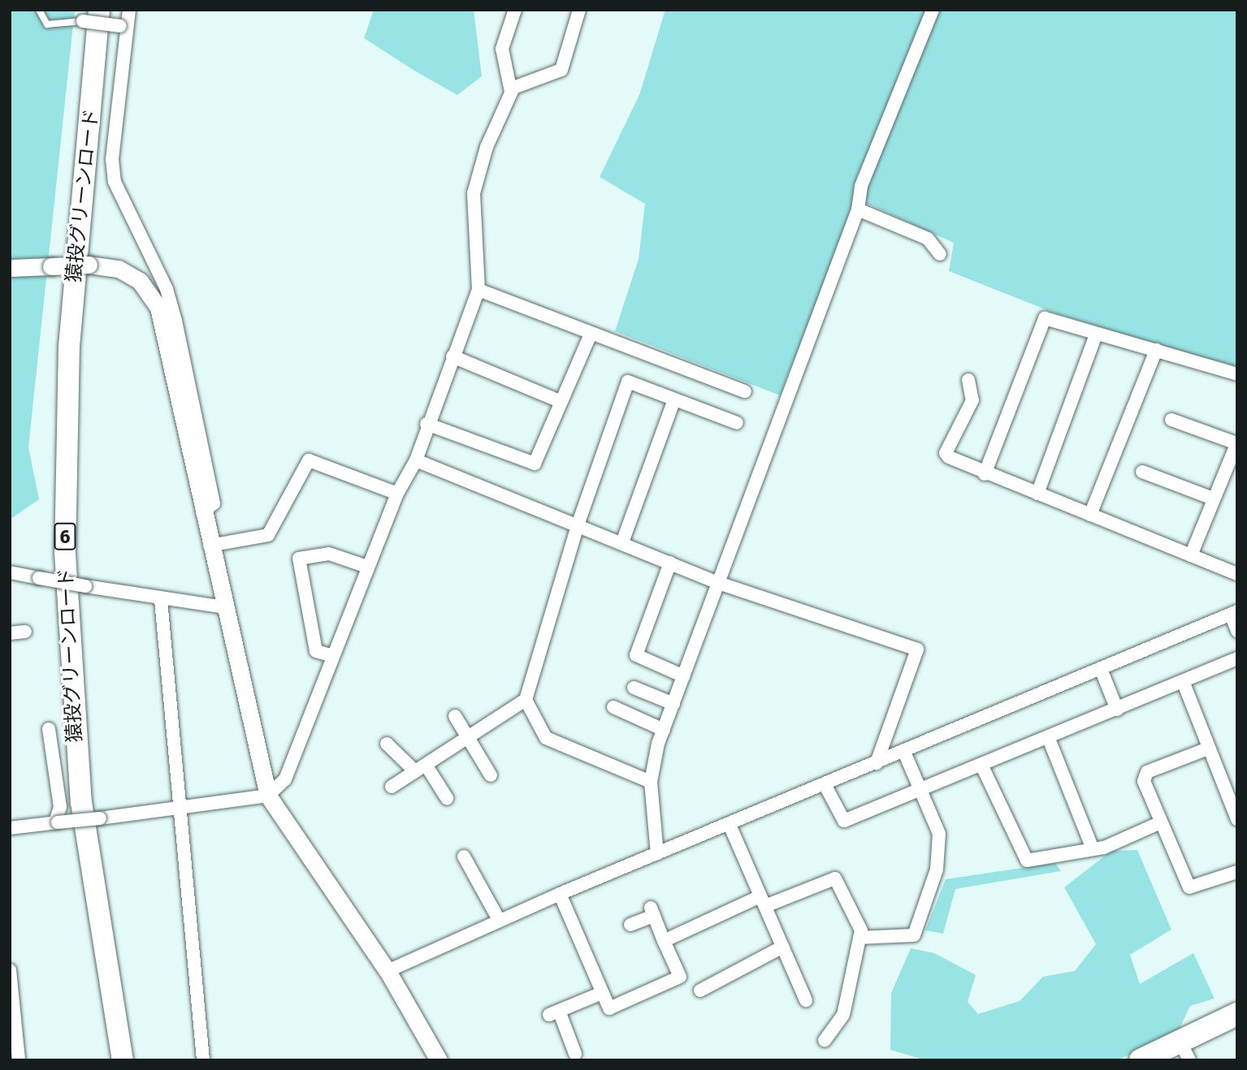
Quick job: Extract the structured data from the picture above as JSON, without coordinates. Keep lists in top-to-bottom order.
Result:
{
  "streets": {
    "main road": ["猿投グリーンロード", "6"]
  }
}
